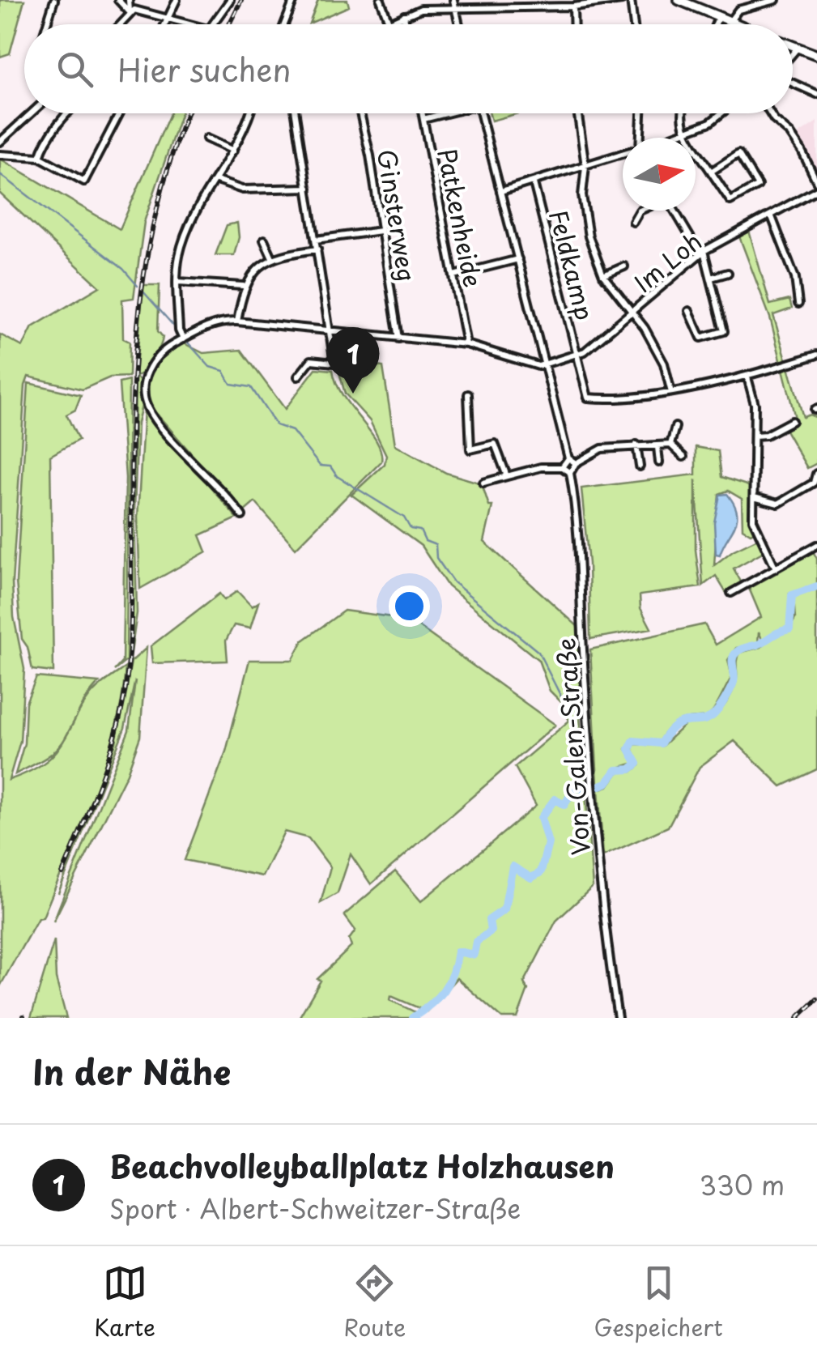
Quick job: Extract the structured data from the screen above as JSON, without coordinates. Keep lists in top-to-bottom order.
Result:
{
  "streets": {
    "street": [
      "Ginsterweg",
      "Patkenheide",
      "Im Loh",
      "Feldkamp",
      "Von-Galen-Straße"
    ]
  },
  "crossings": [
    ["Im Loh", "Feldkamp"]
  ],
  "north": "right",
  "page": {
    "search": "Hier suchen",
    "pins": "1",
    "heading": "In der Nähe",
    "list": [
      {
        "mark": "1",
        "name": "Beachvolleyballplatz Holzhausen",
        "note": "Sport · Albert-Schweitzer-Straße",
        "value": "330 m"
      }
    ],
    "nav": ["Karte", "Route", "Gespeichert"]
  }
}
